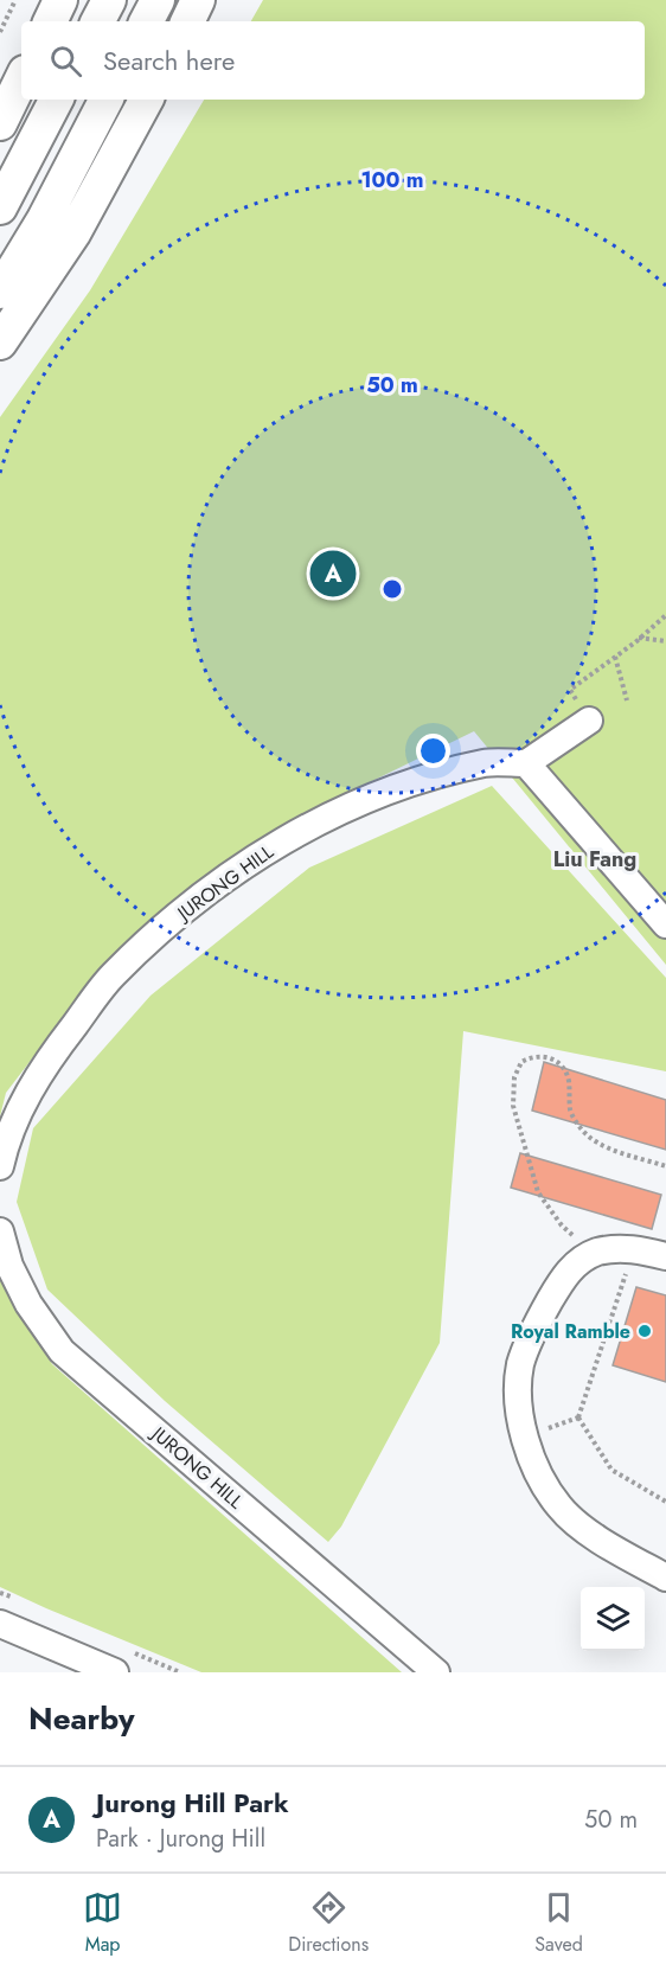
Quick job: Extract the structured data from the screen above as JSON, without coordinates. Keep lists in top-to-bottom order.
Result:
{
  "streets": {
    "street": ["JURONG HILL"]
  },
  "districts": ["Liu Fang"],
  "places": ["Royal Ramble"],
  "page": {
    "search": "Search here",
    "pins": "A",
    "heading": "Nearby",
    "list": [
      {
        "mark": "A",
        "name": "Jurong Hill Park",
        "note": "Park · Jurong Hill",
        "value": "50 m"
      }
    ],
    "nav": ["Map", "Directions", "Saved"]
  },
  "rings": ["100 m", "50 m"]
}
